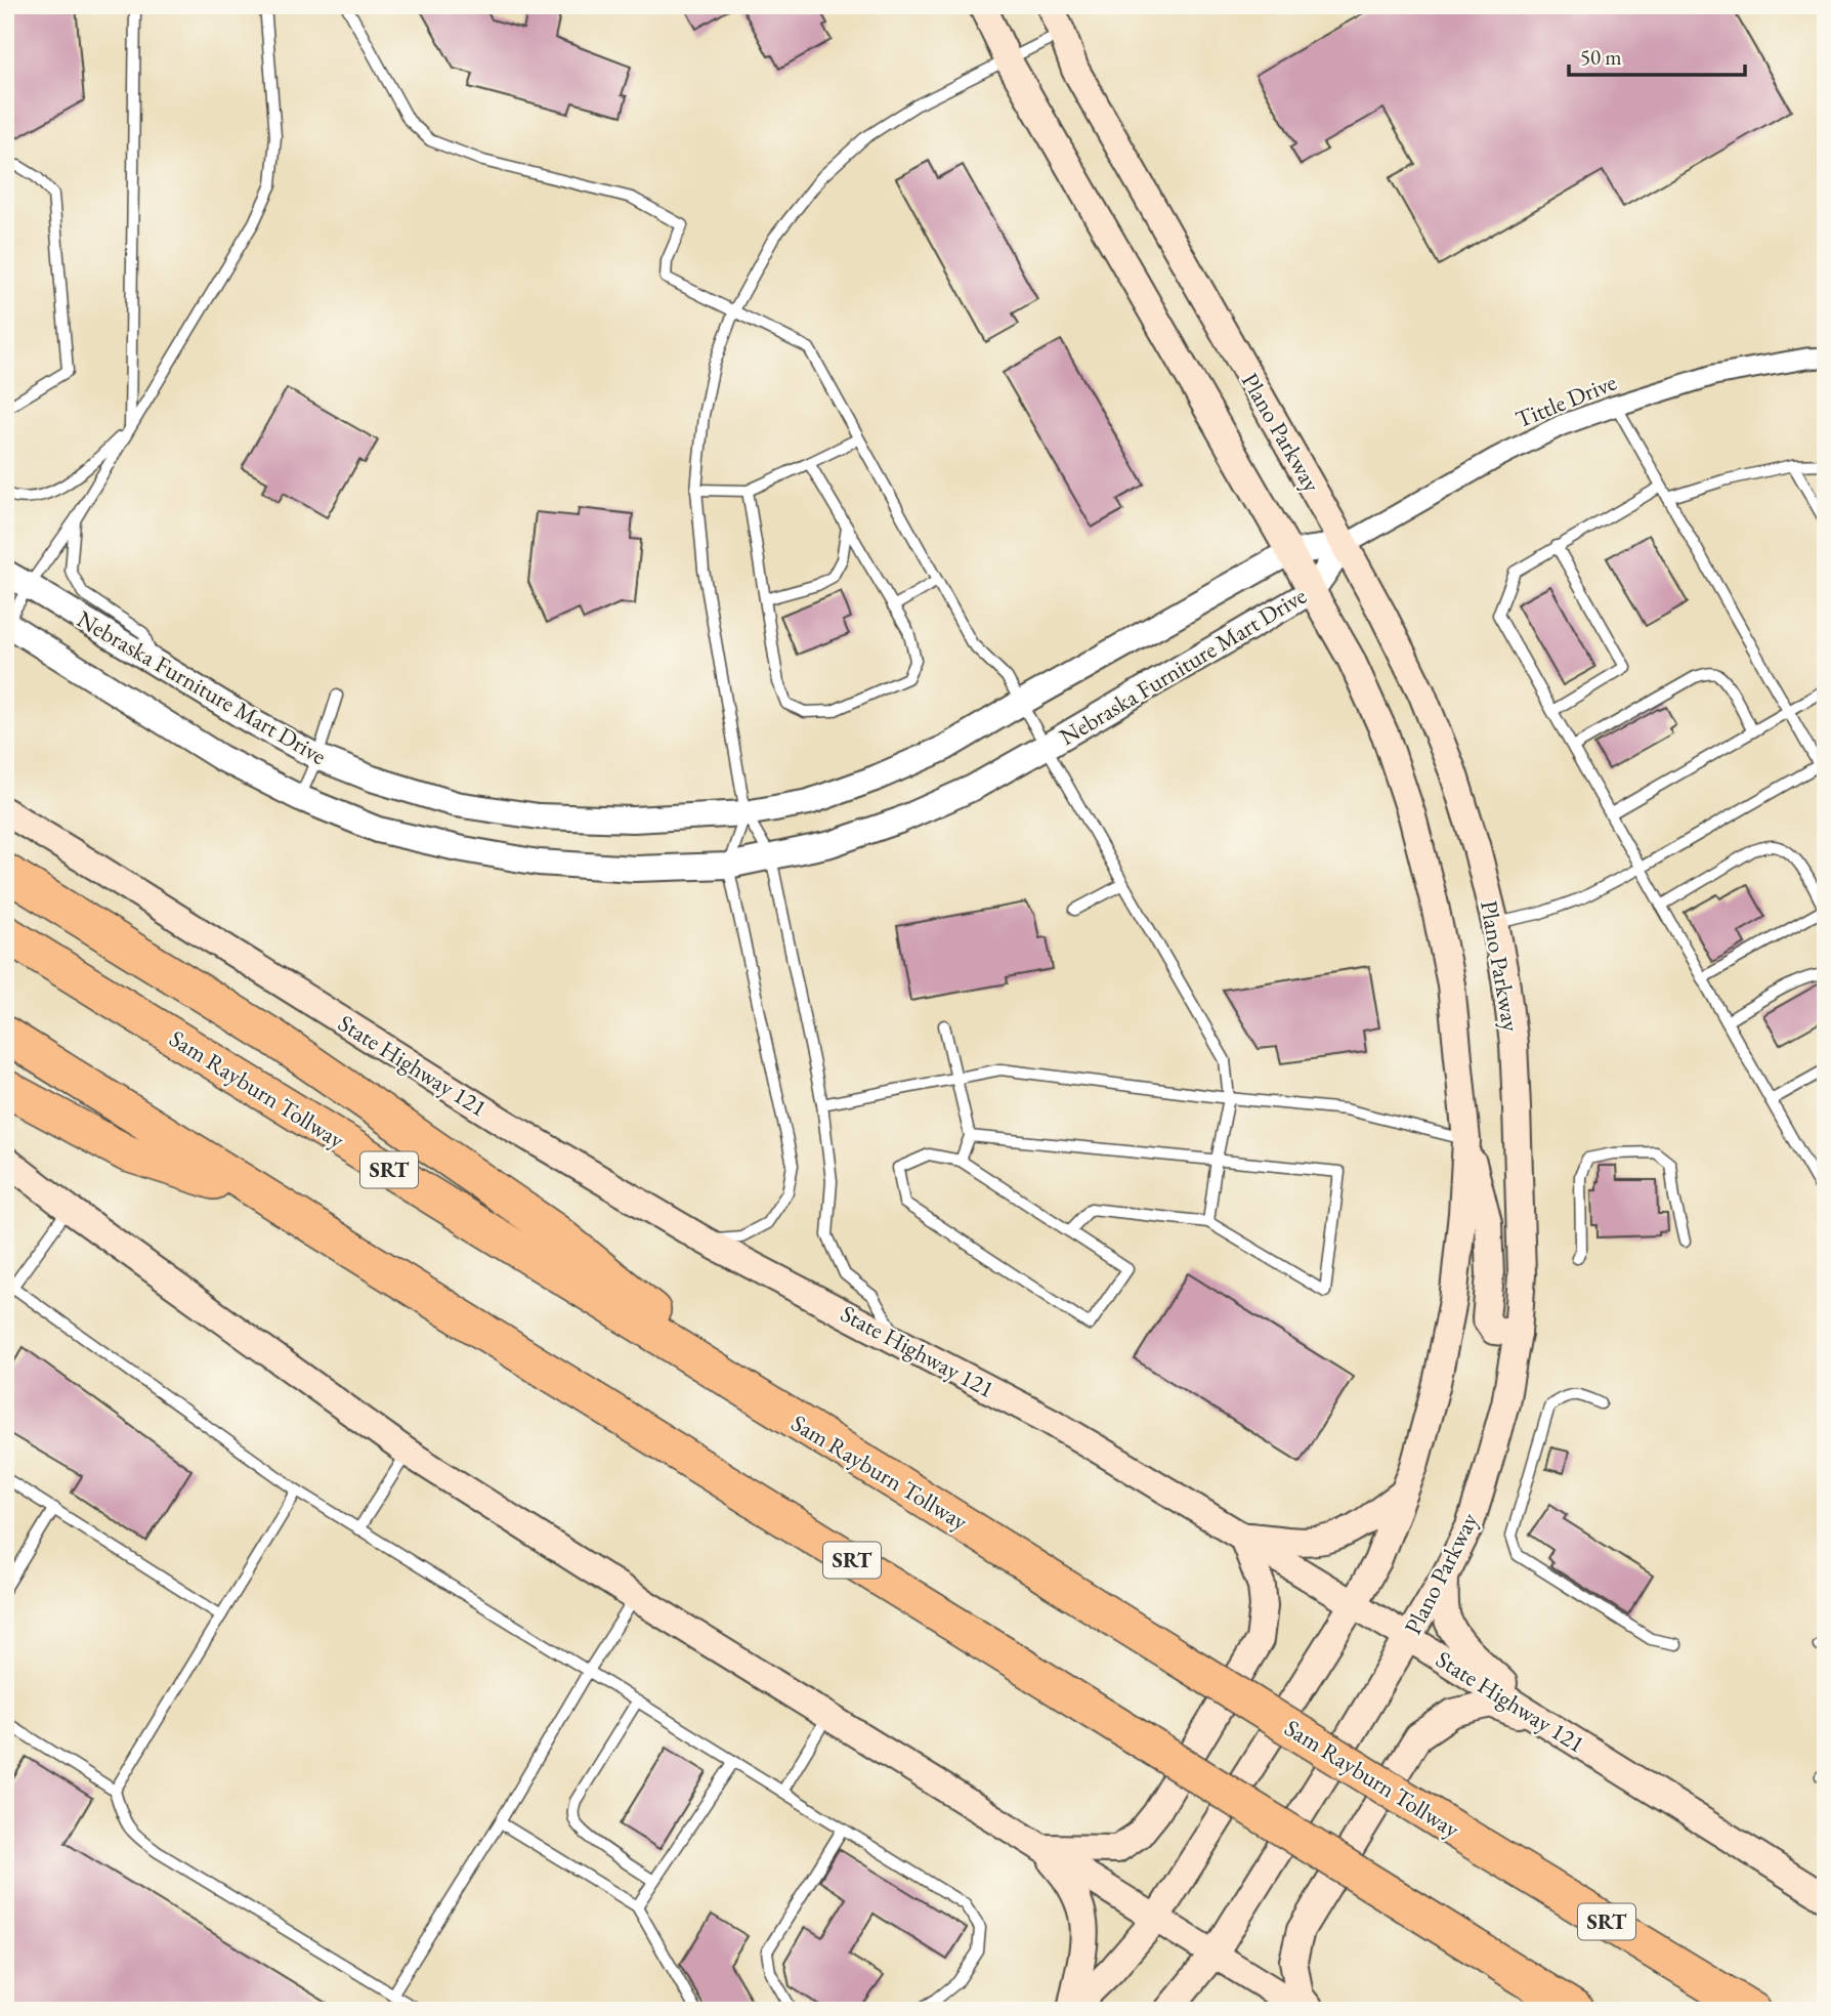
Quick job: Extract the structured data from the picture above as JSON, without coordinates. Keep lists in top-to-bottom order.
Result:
{
  "streets": {
    "highway": ["Sam Rayburn Tollway", "SRT"],
    "main road": ["Plano Parkway", "State Highway 121"],
    "street": ["Tittle Drive", "Nebraska Furniture Mart Drive"]
  },
  "crossings": [
    ["Tittle Drive", "Plano Parkway"],
    ["Tittle Drive", "Nebraska Furniture Mart Drive"],
    ["Plano Parkway", "Nebraska Furniture Mart Drive"],
    ["Plano Parkway", "State Highway 121"]
  ],
  "scale_bar": "50 m"
}
